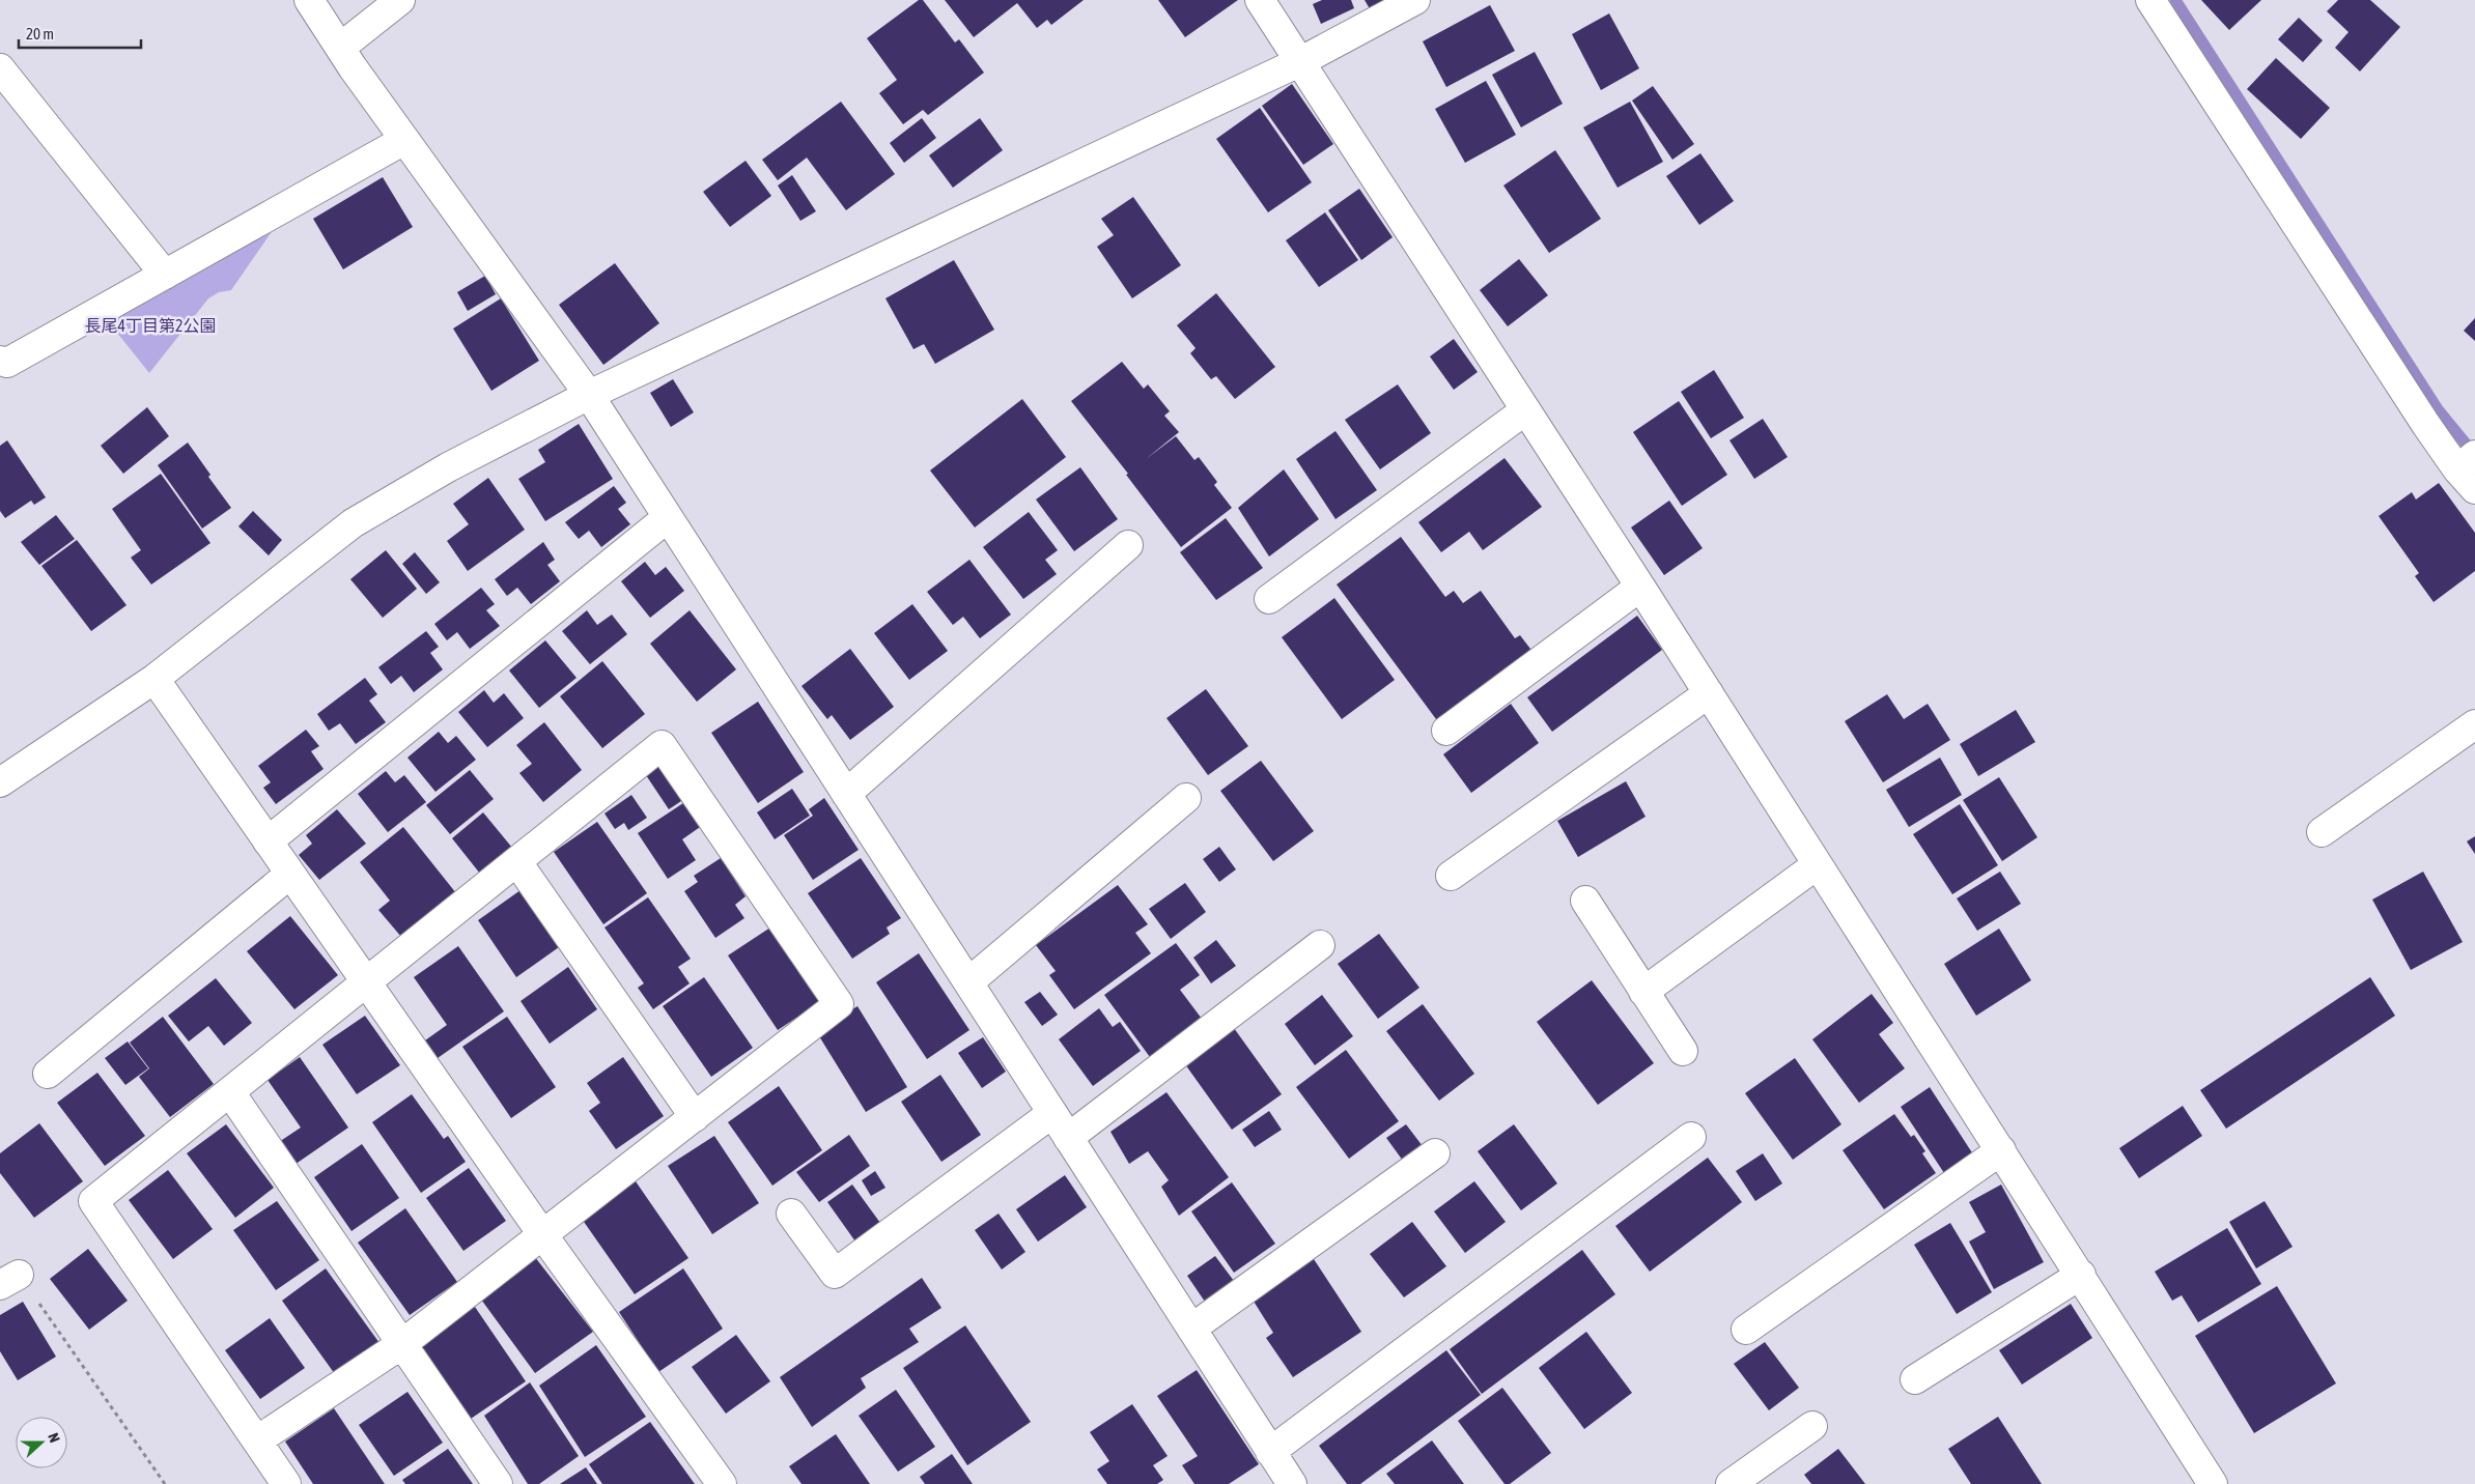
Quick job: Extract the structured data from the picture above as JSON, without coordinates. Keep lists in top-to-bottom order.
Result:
{
  "parks": ["長尾4丁目第2公園"],
  "scale_bar": "20 m",
  "north": "right"
}
